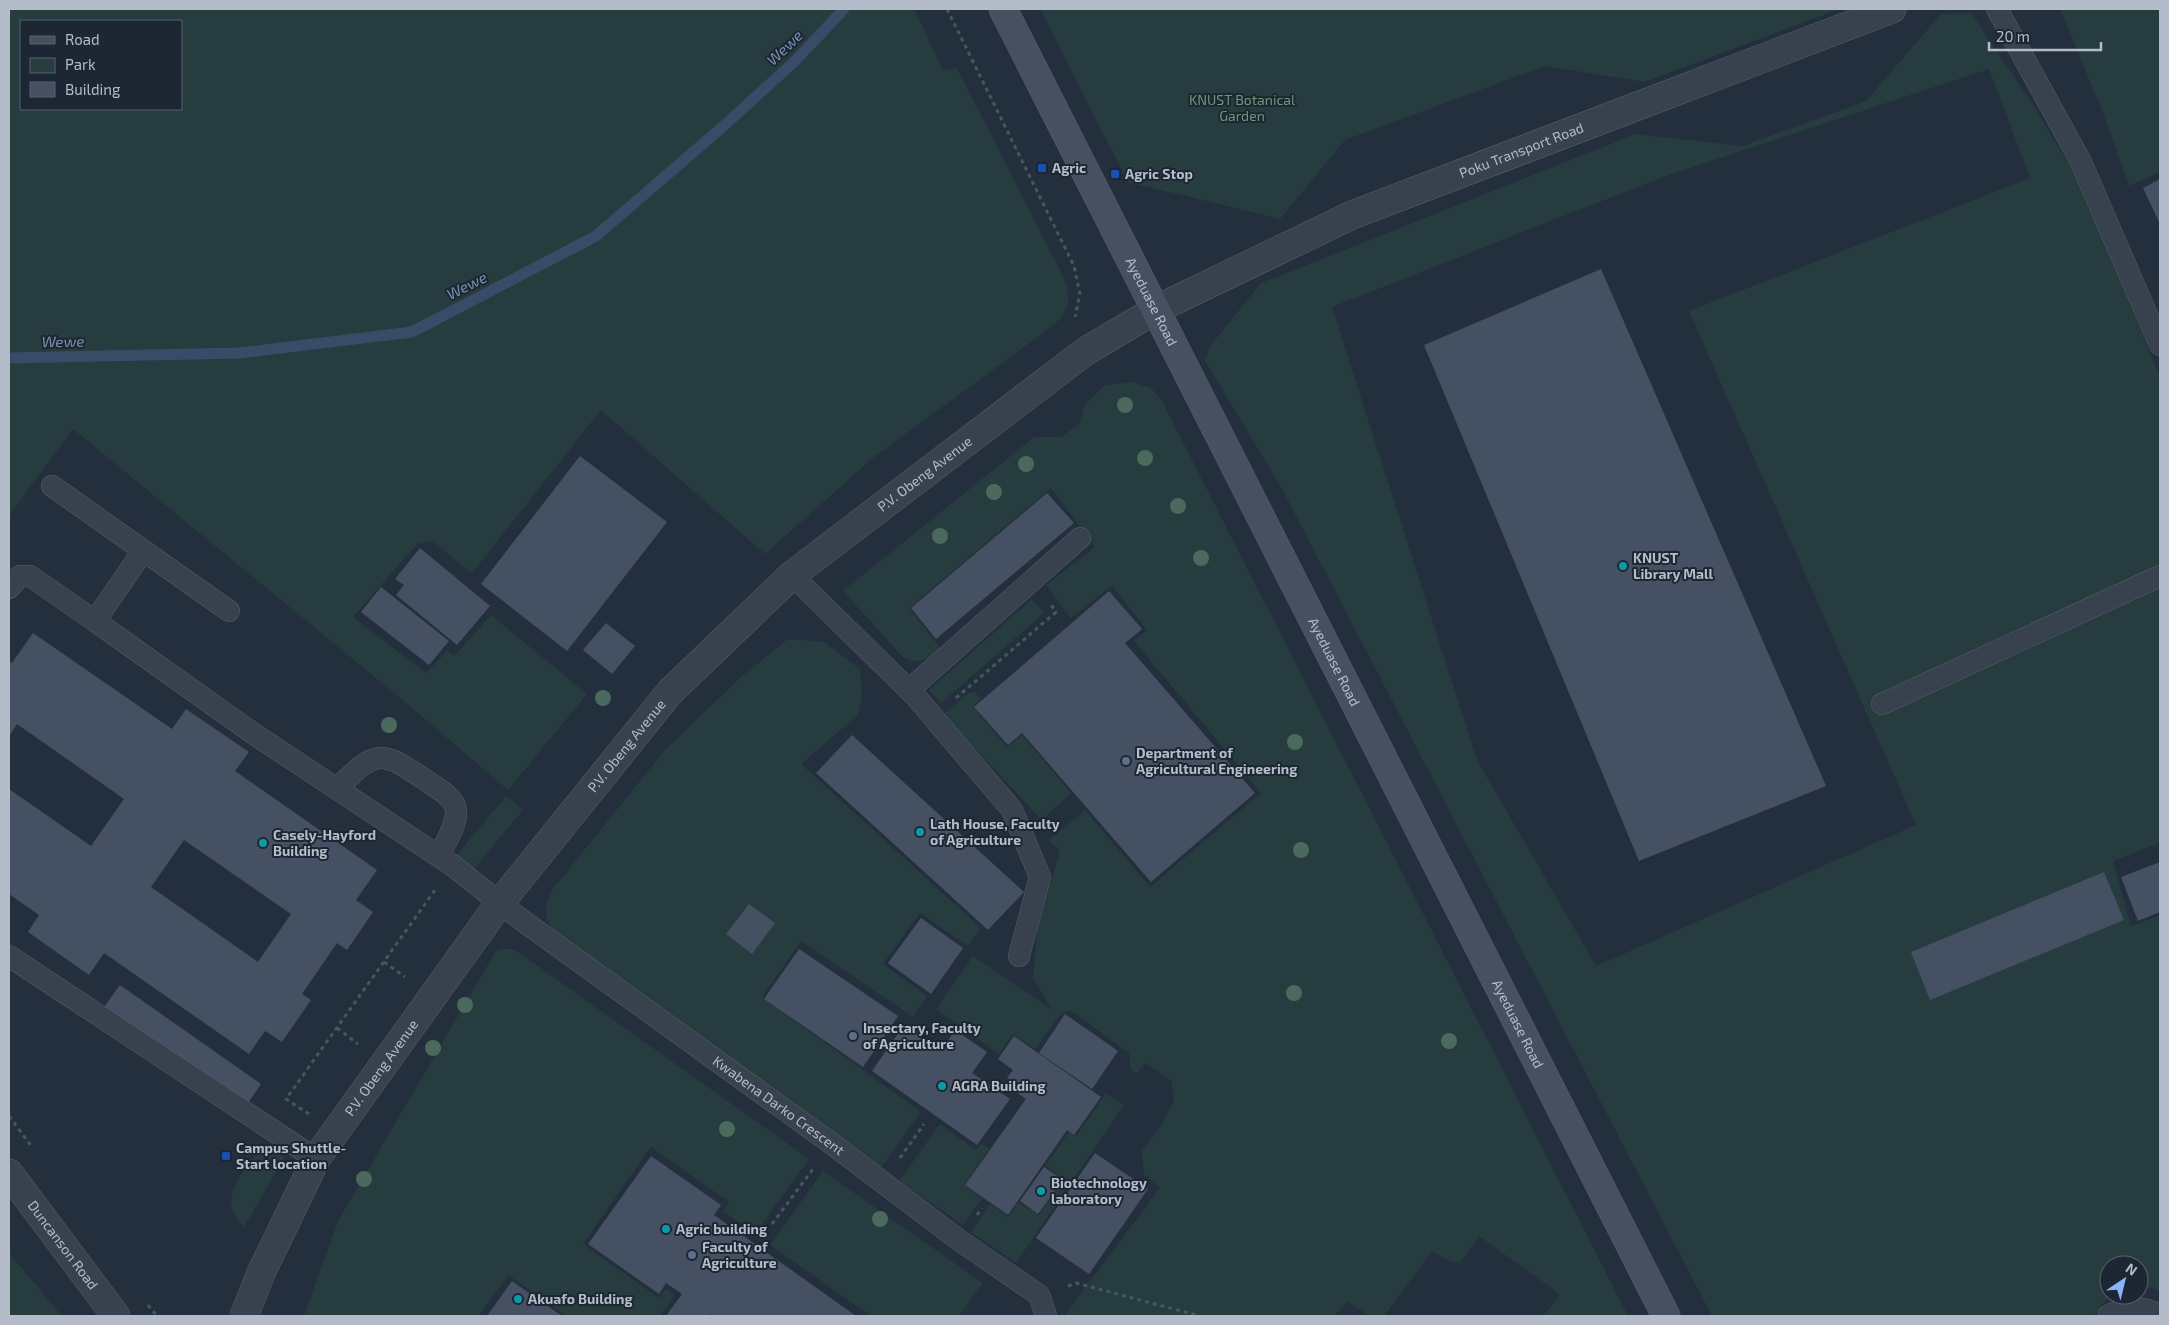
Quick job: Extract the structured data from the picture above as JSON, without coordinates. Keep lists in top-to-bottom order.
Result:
{
  "streets": {
    "street": [
      "Poku Transport Road",
      "Ayeduase Road",
      "P.V. Obeng Avenue",
      "Duncanson Road"
    ],
    "lane": ["Kwabena Darko Crescent"]
  },
  "crossings": [
    ["Poku Transport Road", "Ayeduase Road"],
    ["Poku Transport Road", "P.V. Obeng Avenue"],
    ["Ayeduase Road", "P.V. Obeng Avenue"],
    ["P.V. Obeng Avenue", "Kwabena Darko Crescent"]
  ],
  "water": ["Wewe"],
  "parks": ["KNUST Botanical Garden"],
  "places": {
    "transit": ["Agric", "Agric Stop", "Campus Shuttle- Start location"],
    "other": [
      "KNUST Library Mall",
      "Department of Agricultural Engineering",
      "Lath House, Faculty of Agriculture",
      "Casely-Hayford Building",
      "Insectary, Faculty of Agriculture",
      "AGRA Building",
      "Biotechnology laboratory",
      "Agric building",
      "Faculty of Agriculture",
      "Akuafo Building"
    ]
  },
  "legend": ["Road", "Park", "Building"],
  "scale_bar": "20 m",
  "north": "top right"
}
